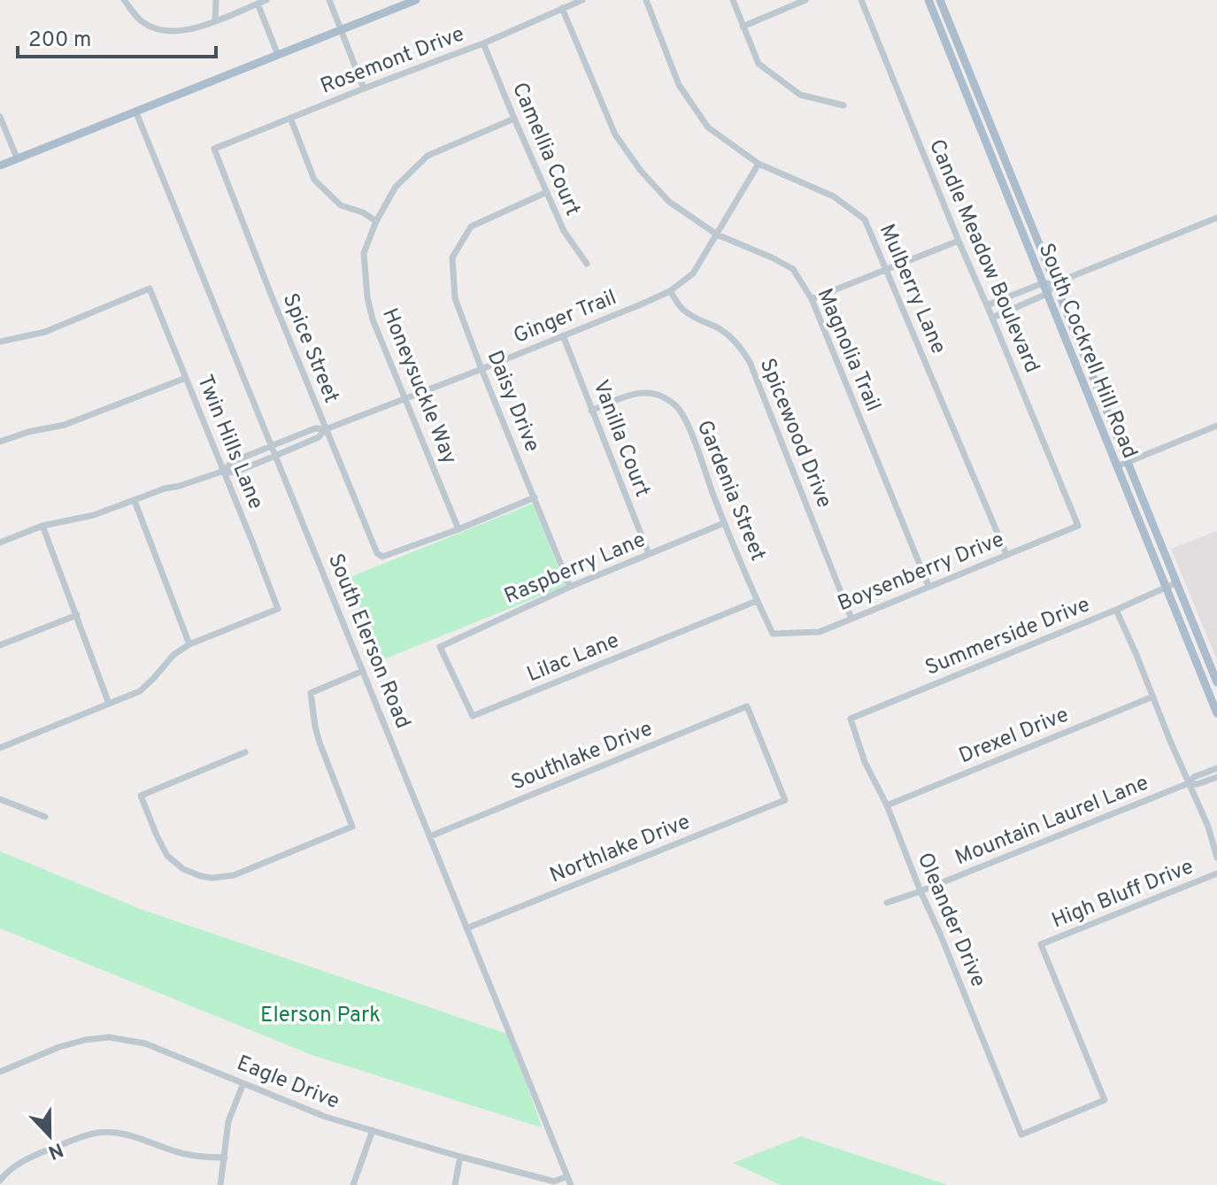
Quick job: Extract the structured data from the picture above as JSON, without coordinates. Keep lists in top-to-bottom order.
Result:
{
  "streets": {
    "main road": ["South Cockrell Hill Road"],
    "street": [
      "Rosemont Drive",
      "Camellia Court",
      "Candle Meadow Boulevard",
      "Mulberry Lane",
      "Ginger Trail",
      "Spice Street",
      "Magnolia Trail",
      "Honeysuckle Way",
      "Daisy Drive",
      "Spicewood Drive",
      "Vanilla Court",
      "Twin Hills Lane",
      "Gardenia Street",
      "Raspberry Lane",
      "Boysenberry Drive",
      "Summerside Drive",
      "South Elerson Road",
      "Lilac Lane",
      "Drexel Drive",
      "Southlake Drive",
      "Mountain Laurel Lane",
      "Northlake Drive",
      "High Bluff Drive",
      "Oleander Drive",
      "Eagle Drive"
    ]
  },
  "crossings": [
    ["Rosemont Drive", "Camellia Court"],
    ["Rosemont Drive", "Spice Street"],
    ["Rosemont Drive", "Magnolia Trail"],
    ["Camellia Court", "Honeysuckle Way"],
    ["Camellia Court", "Daisy Drive"],
    ["Candle Meadow Boulevard", "Boysenberry Drive"],
    ["Mulberry Lane", "Ginger Trail"],
    ["Mulberry Lane", "Boysenberry Drive"],
    ["Ginger Trail", "Spice Street"],
    ["Ginger Trail", "Magnolia Trail"],
    ["Ginger Trail", "Honeysuckle Way"],
    ["Ginger Trail", "Daisy Drive"],
    ["Ginger Trail", "Spicewood Drive"],
    ["Ginger Trail", "Vanilla Court"],
    ["Ginger Trail", "Twin Hills Lane"],
    ["Ginger Trail", "South Elerson Road"],
    ["Spice Street", "Honeysuckle Way"],
    ["Magnolia Trail", "Boysenberry Drive"],
    ["South Cockrell Hill Road", "Summerside Drive"],
    ["Daisy Drive", "Raspberry Lane"],
    ["Spicewood Drive", "Boysenberry Drive"],
    ["Vanilla Court", "Gardenia Street"],
    ["Vanilla Court", "Raspberry Lane"],
    ["Gardenia Street", "Raspberry Lane"],
    ["Gardenia Street", "Boysenberry Drive"],
    ["Gardenia Street", "Lilac Lane"],
    ["Raspberry Lane", "Lilac Lane"],
    ["Summerside Drive", "Oleander Drive"],
    ["South Elerson Road", "Southlake Drive"],
    ["South Elerson Road", "Northlake Drive"],
    ["South Elerson Road", "Eagle Drive"],
    ["Drexel Drive", "Oleander Drive"],
    ["Southlake Drive", "Northlake Drive"],
    ["Mountain Laurel Lane", "Oleander Drive"],
    ["High Bluff Drive", "Oleander Drive"]
  ],
  "parks": ["Elerson Park"],
  "scale_bar": "200 m",
  "north": "bottom"
}
